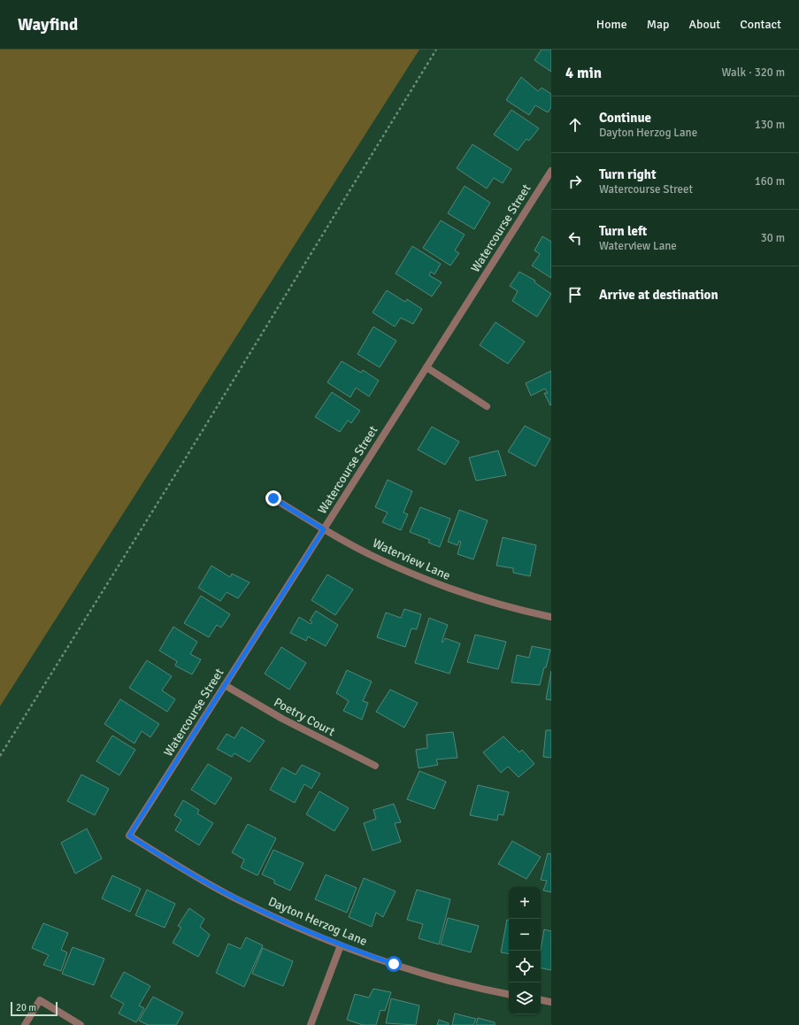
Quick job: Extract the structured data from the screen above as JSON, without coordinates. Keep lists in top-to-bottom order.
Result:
{
  "streets": {
    "street": [
      "Watercourse Street",
      "Waterview Lane",
      "Poetry Court",
      "Dayton Herzog Lane"
    ]
  },
  "crossings": [
    ["Watercourse Street", "Waterview Lane"],
    ["Watercourse Street", "Poetry Court"],
    ["Watercourse Street", "Dayton Herzog Lane"]
  ],
  "scale_bar": "20 m",
  "page": {
    "header": "Wayfind",
    "nav": [
      "Home",
      "Map",
      "About",
      "Contact"
    ],
    "heading": ["4 min", "Walk · 320 m"],
    "list": [
      ["Continue", "Dayton Herzog Lane", "130 m"],
      ["Turn right", "Watercourse Street", "160 m"],
      ["Turn left", "Waterview Lane", "30 m"],
      "Arrive at destination"
    ],
    "map_buttons": ["+", "−"],
    "scale": "20 m"
  }
}
